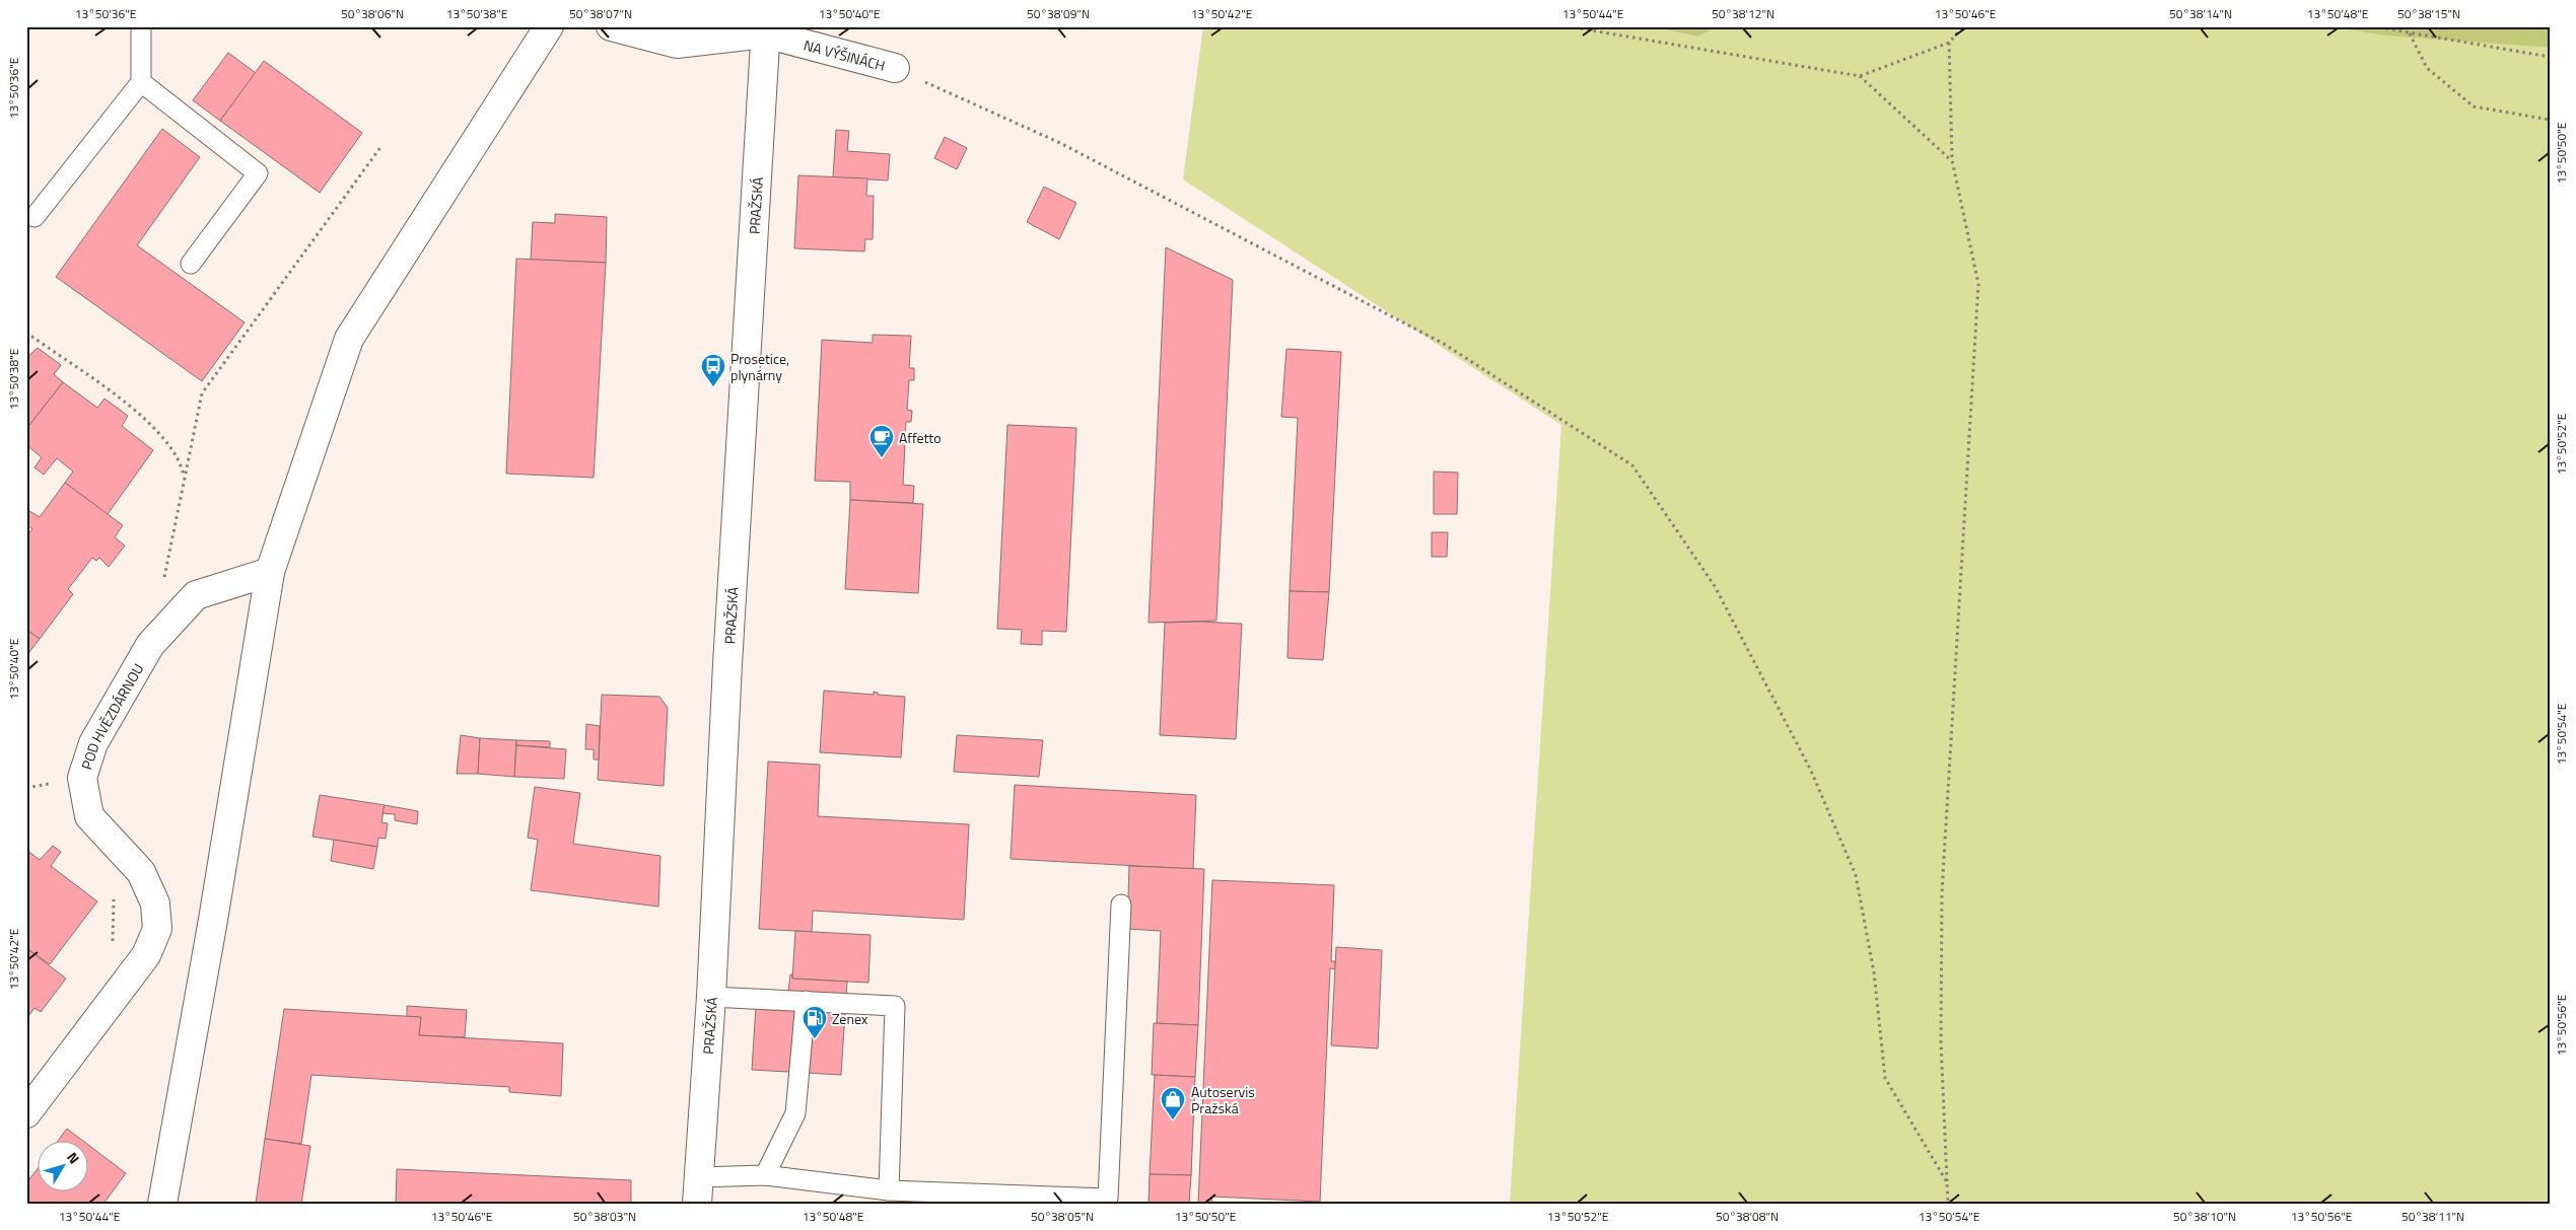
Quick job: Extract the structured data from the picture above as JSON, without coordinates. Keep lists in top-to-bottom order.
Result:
{
  "streets": {
    "street": ["NA VÝŠINÁCH", "PRAŽSKÁ", "POD HVĚZDÁRNOU"]
  },
  "crossings": [
    ["NA VÝŠINÁCH", "PRAŽSKÁ"]
  ],
  "places": {
    "bus stop": ["Prosetice, plynárny"],
    "cafe": ["Affetto"],
    "fuel station": ["Zenex"],
    "shop": ["Autoservis Pražská"]
  },
  "north": "top right",
  "coordinates": [
    "13°50'36\"E",
    "50°38'06\"N",
    "13°50'38\"E",
    "50°38'07\"N",
    "13°50'40\"E",
    "50°38'09\"N",
    "13°50'42\"E",
    "13°50'44\"E",
    "50°38'12\"N",
    "13°50'46\"E",
    "50°38'14\"N",
    "13°50'48\"E",
    "50°38'15\"N",
    "13°50'50\"E",
    "13°50'52\"E",
    "13°50'54\"E",
    "13°50'56\"E",
    "50°38'03\"N",
    "50°38'05\"N",
    "50°38'08\"N",
    "50°38'10\"N",
    "50°38'11\"N"
  ]
}
